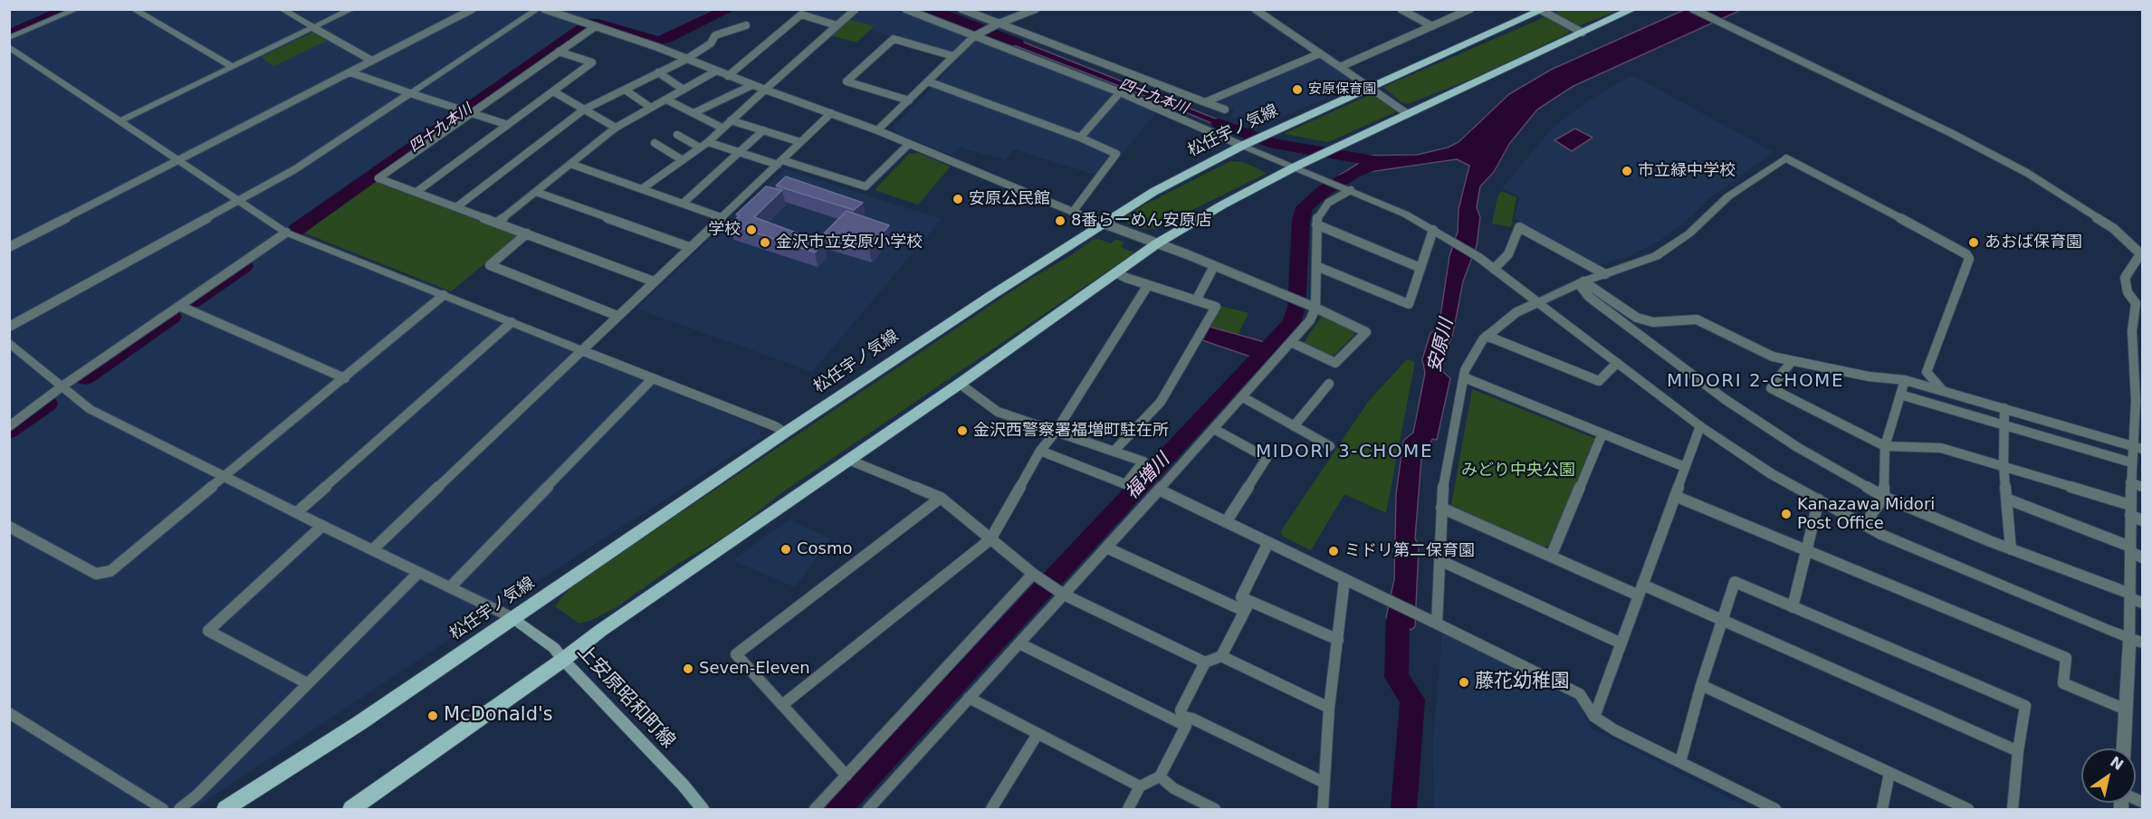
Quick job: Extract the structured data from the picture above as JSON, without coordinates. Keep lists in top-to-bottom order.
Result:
{
  "streets": {
    "main road": ["松任宇ノ気線", "上安原昭和町線"]
  },
  "crossings": [
    ["松任宇ノ気線", "上安原昭和町線"]
  ],
  "districts": ["MIDORI 2-CHOME", "MIDORI 3-CHOME"],
  "water": ["四十九本川", "安原川", "福増川"],
  "parks": ["みどり中央公園"],
  "places": [
    "安原保育園",
    "市立緑中学校",
    "安原公民館",
    "8番らーめん安原店",
    "学校",
    "金沢市立安原小学校",
    "あおば保育園",
    "金沢西警察署福増町駐在所",
    "Kanazawa Midori Post Office",
    "Cosmo",
    "ミドリ第二保育園",
    "Seven-Eleven",
    "藤花幼稚園",
    "McDonald's"
  ],
  "north": "top right"
}
